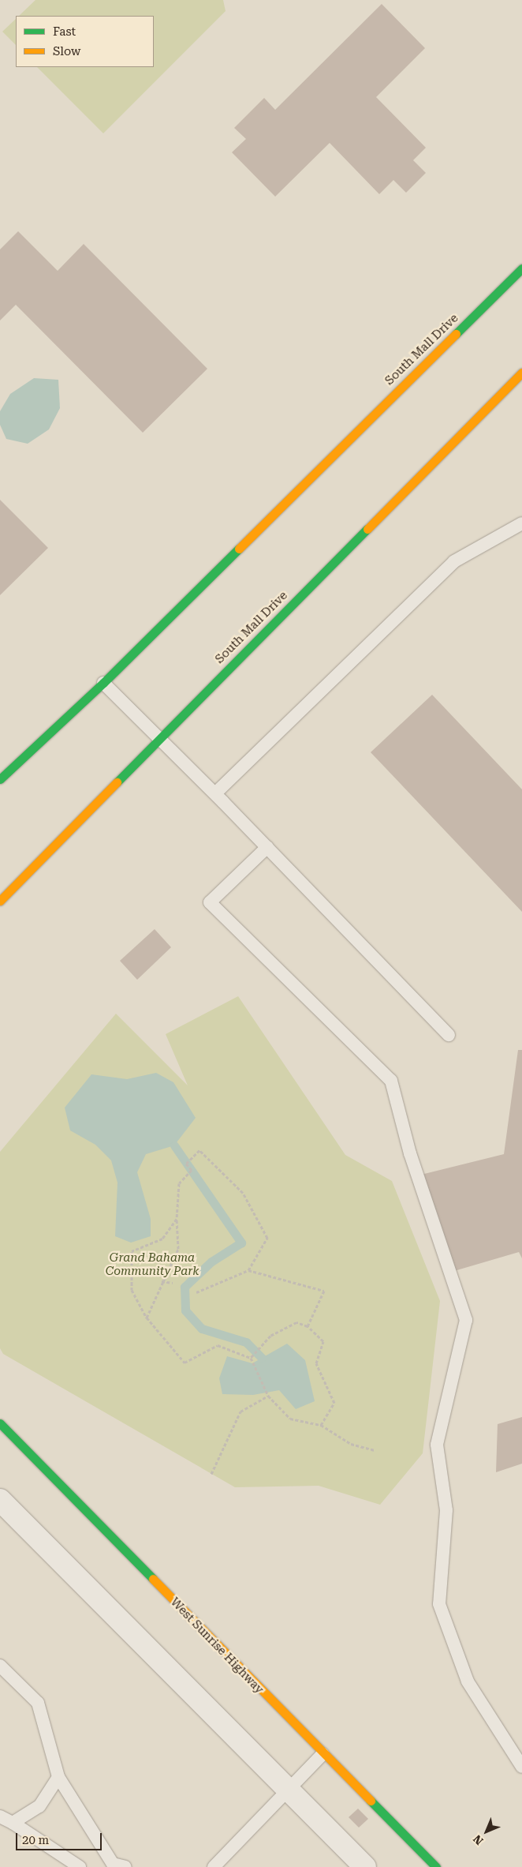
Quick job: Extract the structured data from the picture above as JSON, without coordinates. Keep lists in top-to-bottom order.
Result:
{
  "streets": {
    "street": ["South Mall Drive", "West Sunrise Highway"]
  },
  "parks": ["Grand Bahama Community Park"],
  "legend": ["Fast", "Slow"],
  "scale_bar": "20 m",
  "north": "bottom left"
}
